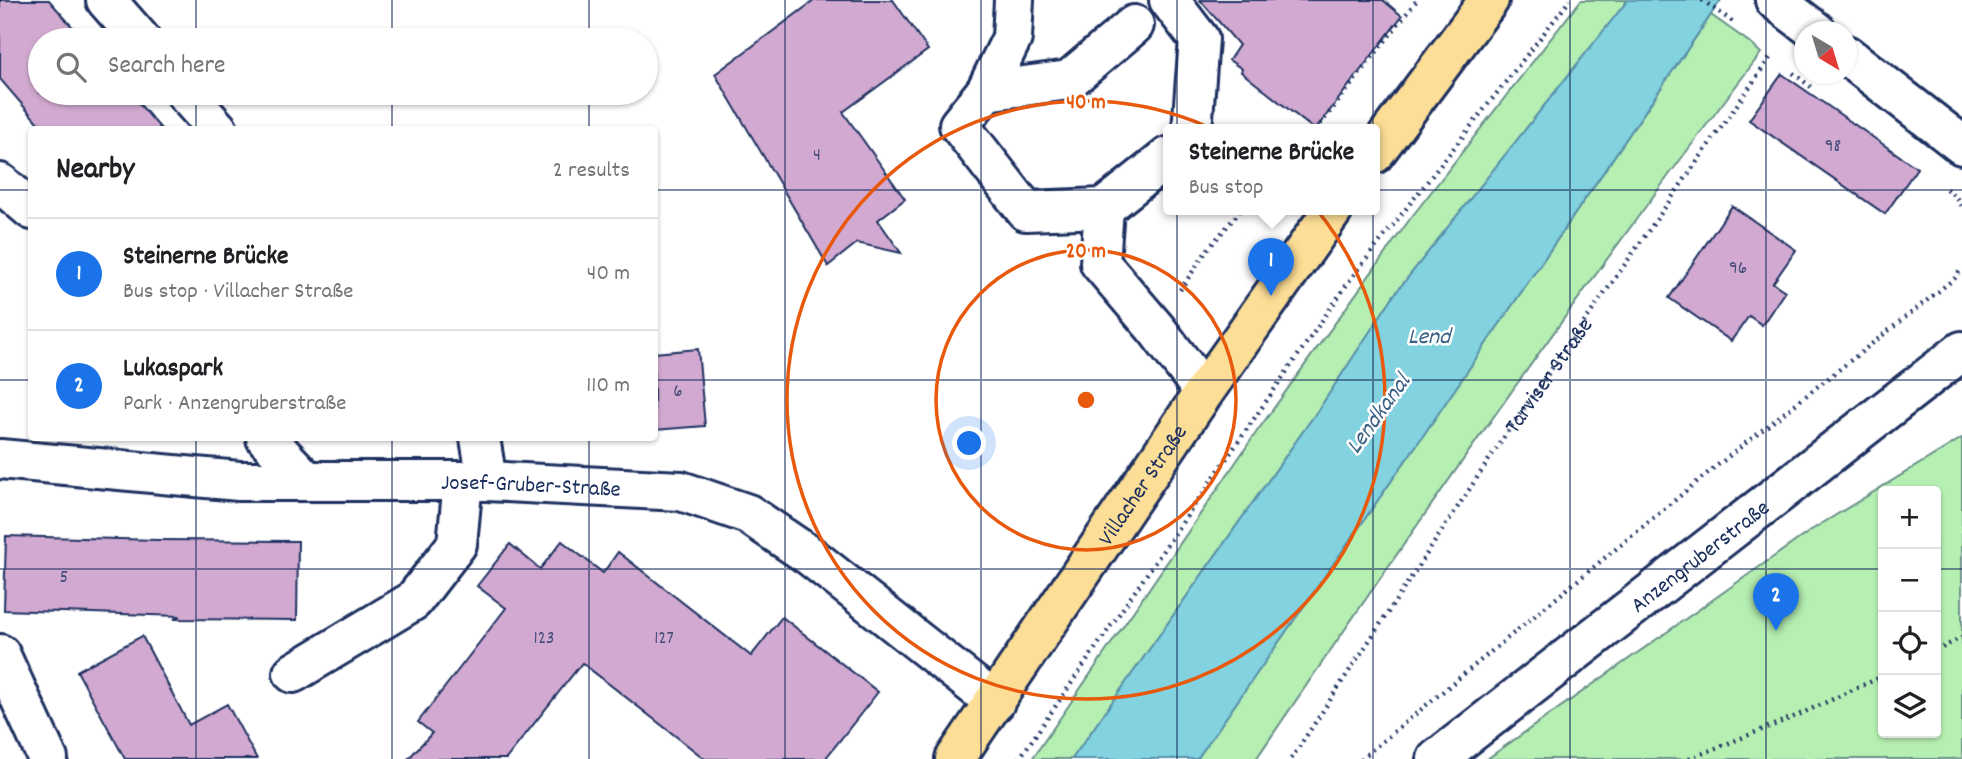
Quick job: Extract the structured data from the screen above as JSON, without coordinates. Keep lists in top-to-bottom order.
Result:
{
  "streets": {
    "main road": ["Villacher Straße"],
    "street": ["Josef-Gruber-Straße", "Anzengruberstraße"],
    "path": ["Tarviser Straße"]
  },
  "crossings": [
    ["Villacher Straße", "Josef-Gruber-Straße"]
  ],
  "water": ["Lend", "Lendkanal"],
  "house_numbers": [
    "98",
    "4",
    "96",
    "6",
    "5",
    "123",
    "127"
  ],
  "north": "bottom right",
  "page": {
    "search": "Search here",
    "popup": ["Steinerne Brücke", "Bus stop"],
    "heading": ["Nearby", "2 results"],
    "list": [
      {
        "mark": "1",
        "name": "Steinerne Brücke",
        "note": "Bus stop · Villacher Straße",
        "value": "40 m"
      },
      {
        "mark": "2",
        "name": "Lukaspark",
        "note": "Park · Anzengruberstraße",
        "value": "110 m"
      }
    ],
    "pins": ["1", "2"],
    "map_buttons": ["+", "−"]
  },
  "rings": ["40 m", "20 m"]
}
